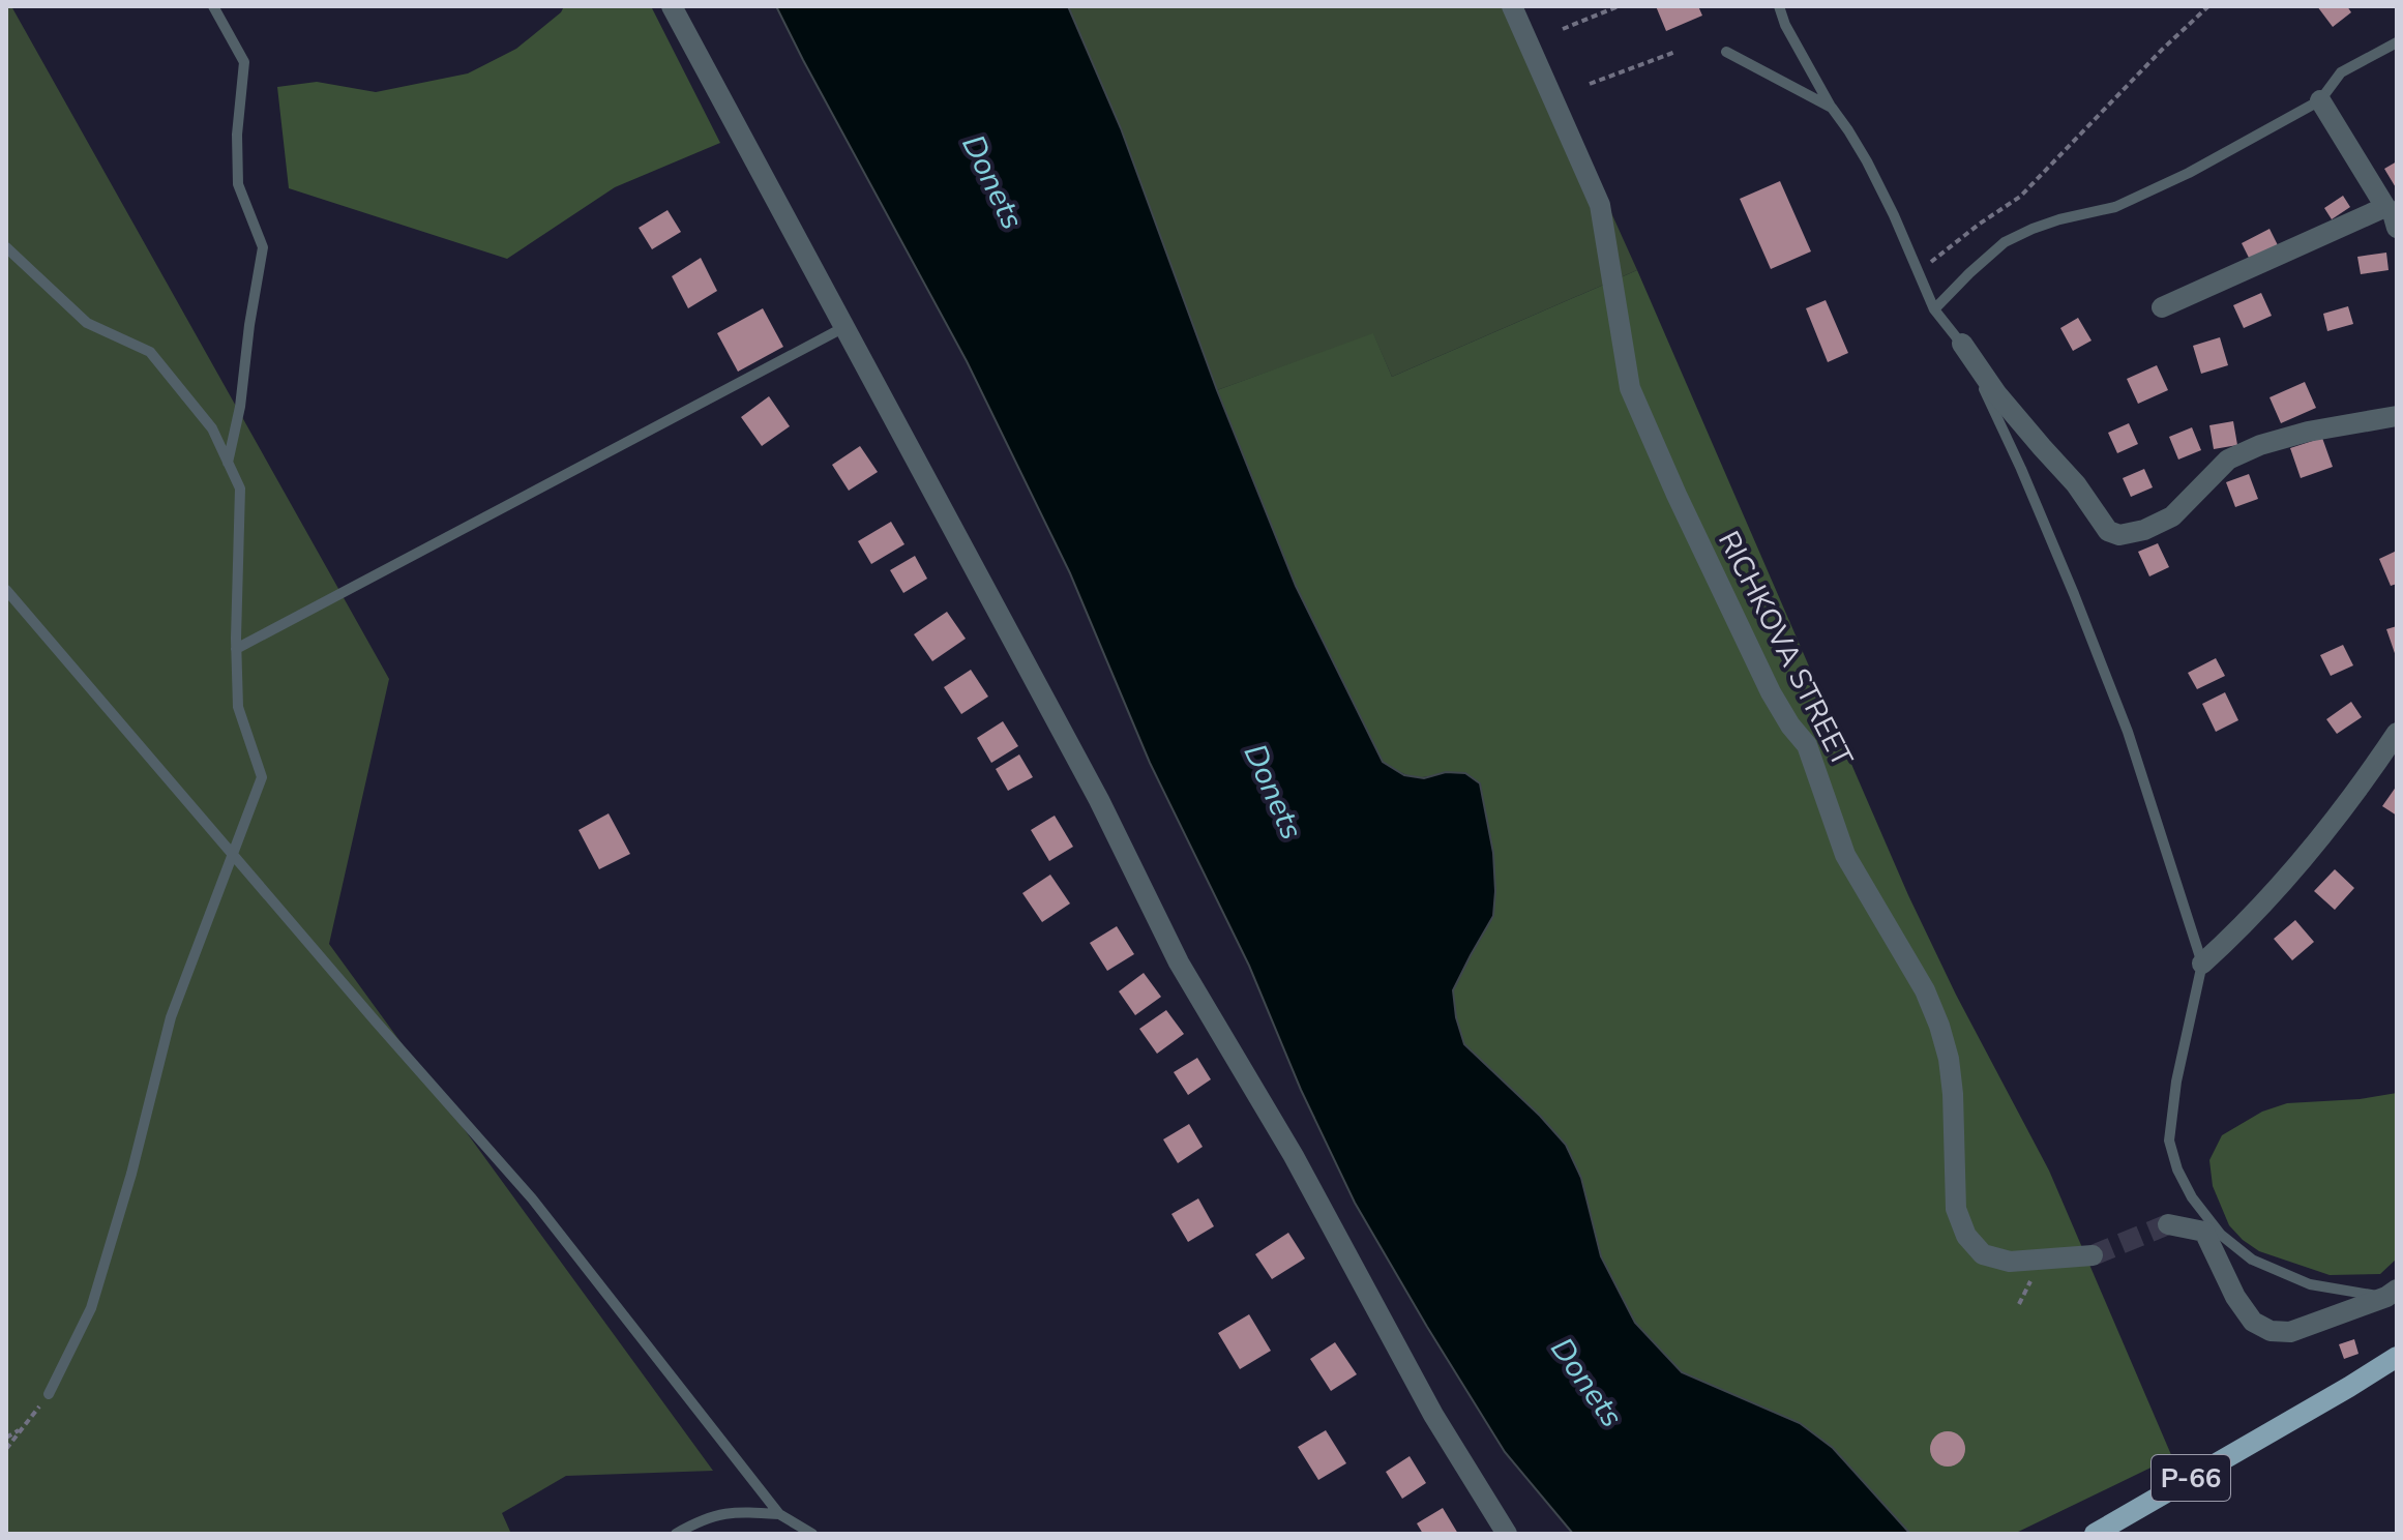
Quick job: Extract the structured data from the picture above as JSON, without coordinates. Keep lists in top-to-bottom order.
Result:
{
  "streets": {
    "main road": ["Р-66"],
    "street": ["RICHKOVA STREET"]
  },
  "water": ["Donets"]
}
